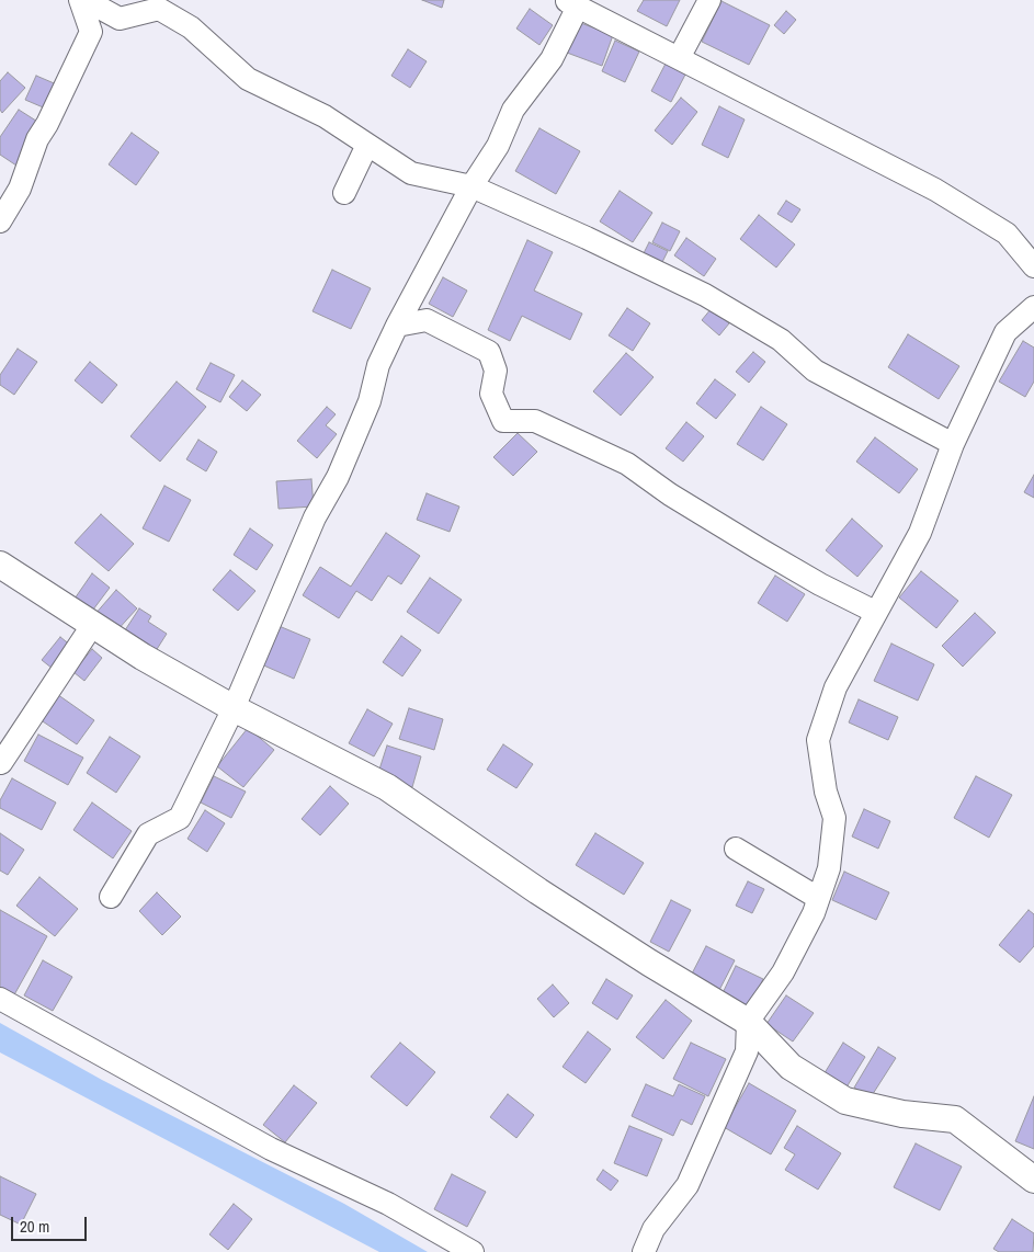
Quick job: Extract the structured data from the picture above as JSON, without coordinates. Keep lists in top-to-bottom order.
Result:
{
  "scale_bar": "20 m"
}
